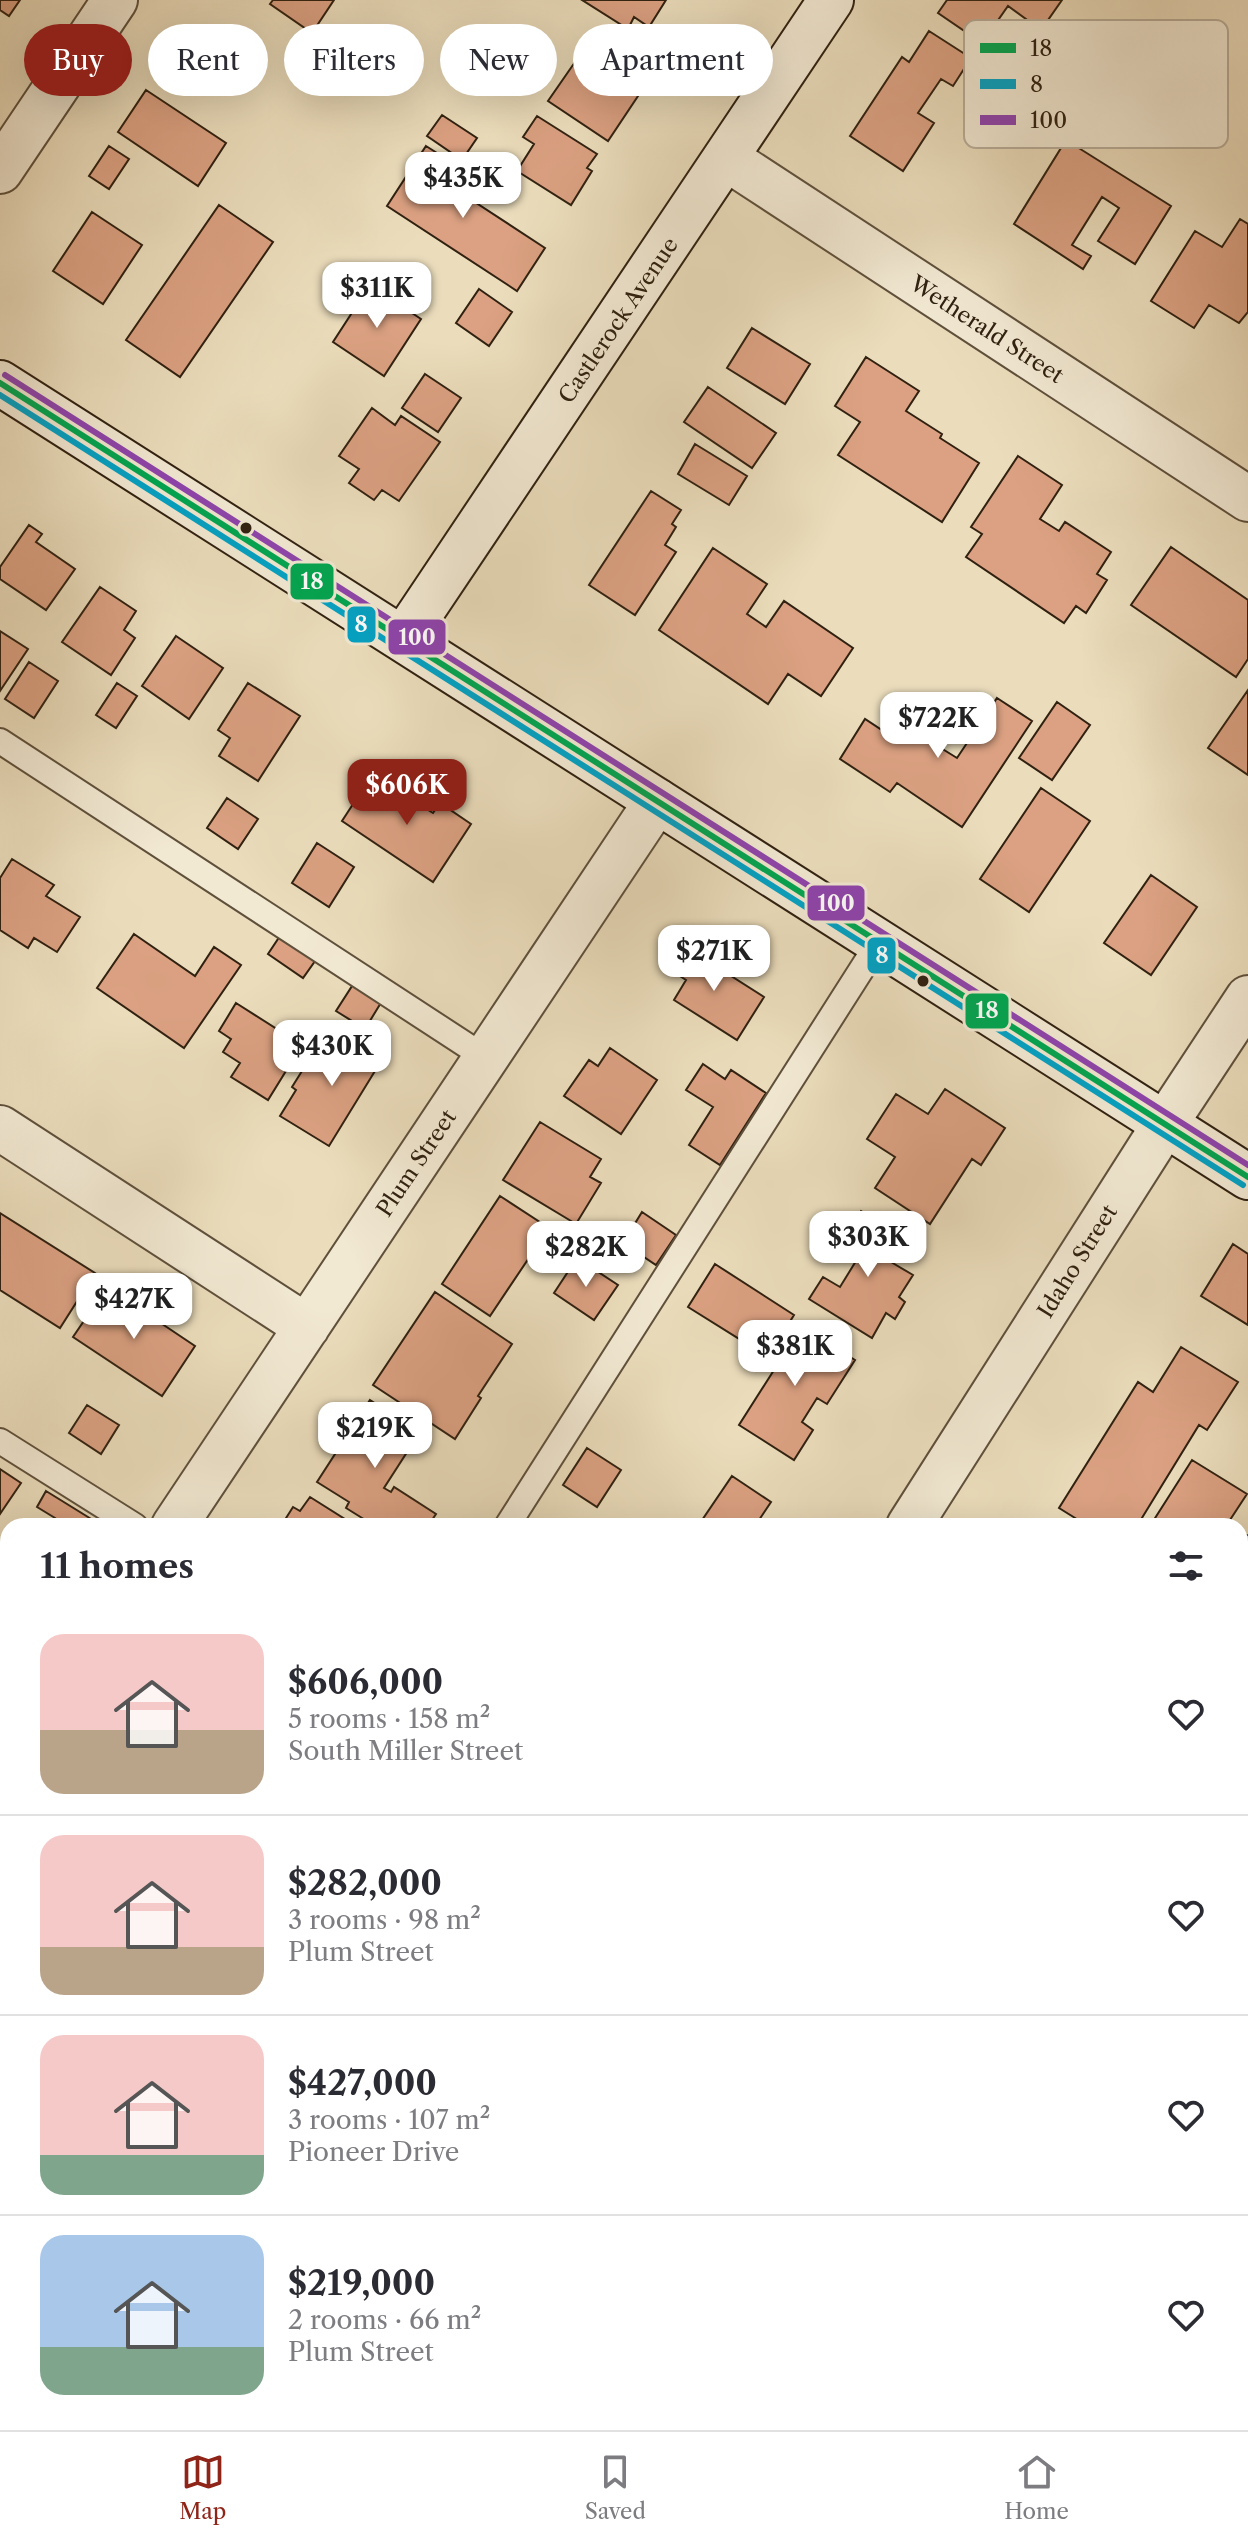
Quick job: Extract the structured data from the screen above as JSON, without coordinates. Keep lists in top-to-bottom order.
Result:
{
  "streets": {
    "street": [
      "Castlerock Avenue",
      "Wetherald Street",
      "Plum Street",
      "Idaho Street"
    ]
  },
  "crossings": [
    ["Castlerock Avenue", "Wetherald Street"]
  ],
  "lines": ["transit line 100", "transit line 18", "transit line 8"],
  "legend": ["18", "8", "100"],
  "page": {
    "chip": [
      "Buy",
      "Rent",
      "Filters",
      "New",
      "Apartment"
    ],
    "price": [
      "$435K",
      "$311K",
      "$722K",
      "$606K",
      "$271K",
      "$430K",
      "$303K",
      "$282K",
      "$427K",
      "$381K",
      "$219K"
    ],
    "heading": "11 homes",
    "list": [
      {
        "name": "$606,000",
        "note": "5 rooms · 158 m² · South Miller Street"
      },
      {
        "name": "$282,000",
        "note": "3 rooms · 98 m² · Plum Street"
      },
      {
        "name": "$427,000",
        "note": "3 rooms · 107 m² · Pioneer Drive"
      },
      {
        "name": "$219,000",
        "note": "2 rooms · 66 m² · Plum Street"
      }
    ],
    "tabs": ["Map", "Saved", "Home"]
  }
}
